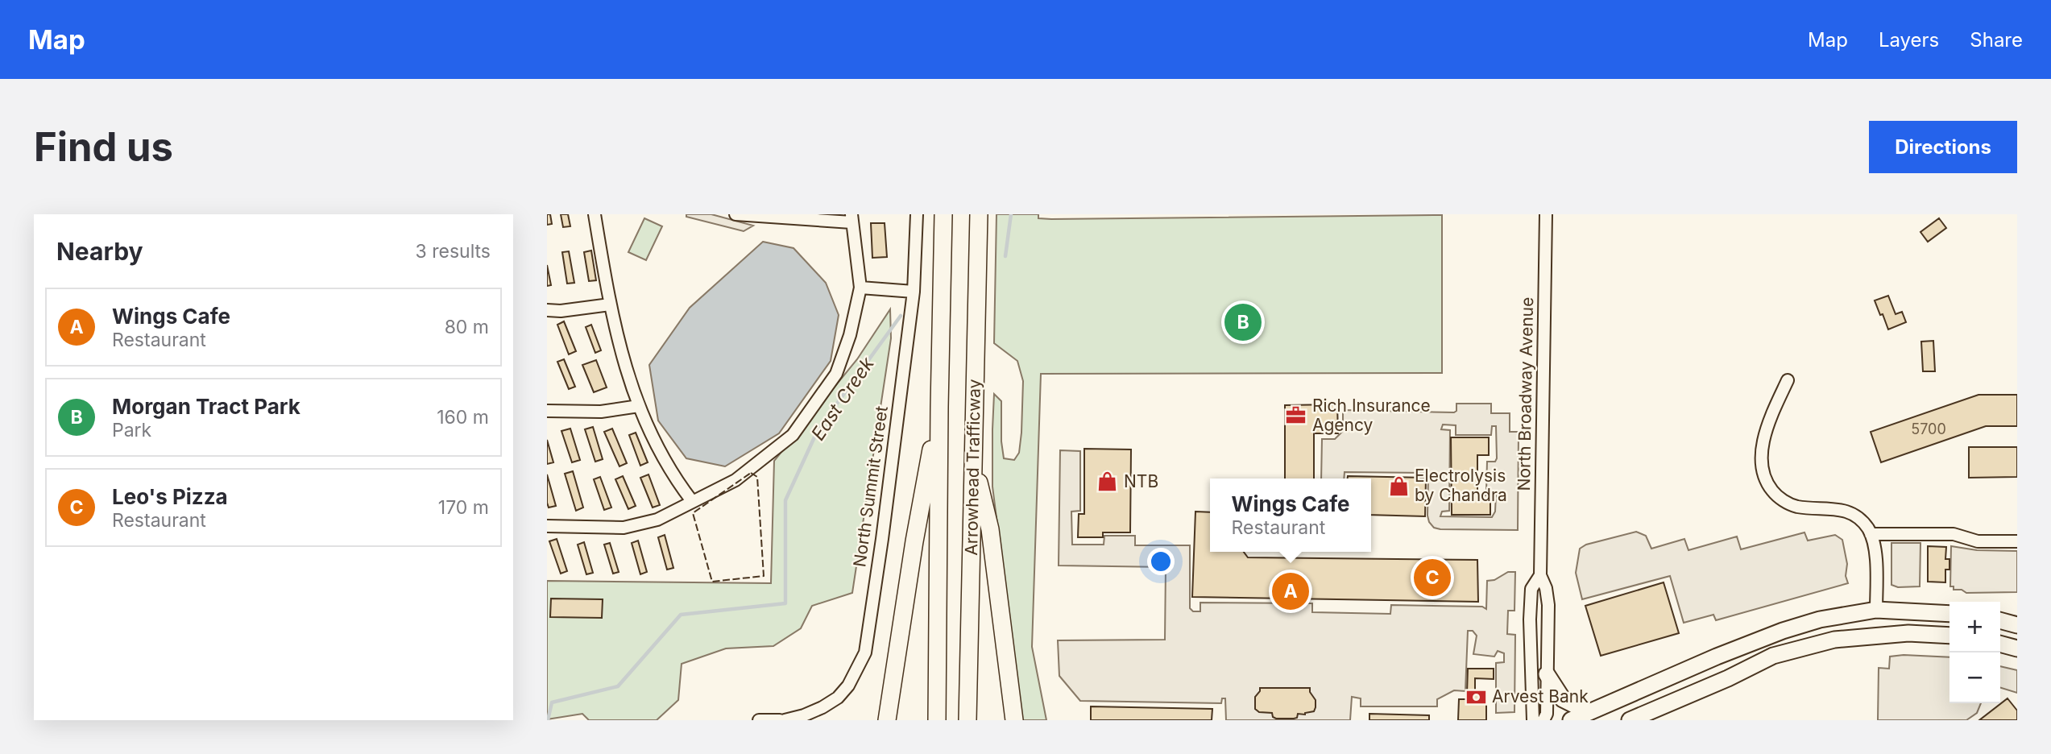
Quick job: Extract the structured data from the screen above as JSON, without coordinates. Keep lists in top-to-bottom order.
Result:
{
  "streets": {
    "highway": ["Arrowhead Trafficway"],
    "street": ["North Broadway Avenue", "North Summit Street"]
  },
  "water": ["East Creek"],
  "places": {
    "office": ["Rich Insurance Agency"],
    "shop": ["NTB", "Electrolysis by Chandra"],
    "bank": ["Arvest Bank"]
  },
  "house_numbers": ["5700"],
  "page": {
    "header": "Map",
    "nav": ["Map", "Layers", "Share"],
    "buttons": "Directions",
    "title": "Find us",
    "heading": ["Nearby", "3 results"],
    "list": [
      {
        "mark": "A",
        "name": "Wings Cafe",
        "note": "Restaurant",
        "value": "80 m"
      },
      {
        "mark": "B",
        "name": "Morgan Tract Park",
        "note": "Park",
        "value": "160 m"
      },
      {
        "mark": "C",
        "name": "Leo's Pizza",
        "note": "Restaurant",
        "value": "170 m"
      }
    ],
    "pins": ["B", "C", "A"],
    "popup": ["Wings Cafe", "Restaurant"],
    "map_buttons": ["+", "−"]
  }
}
